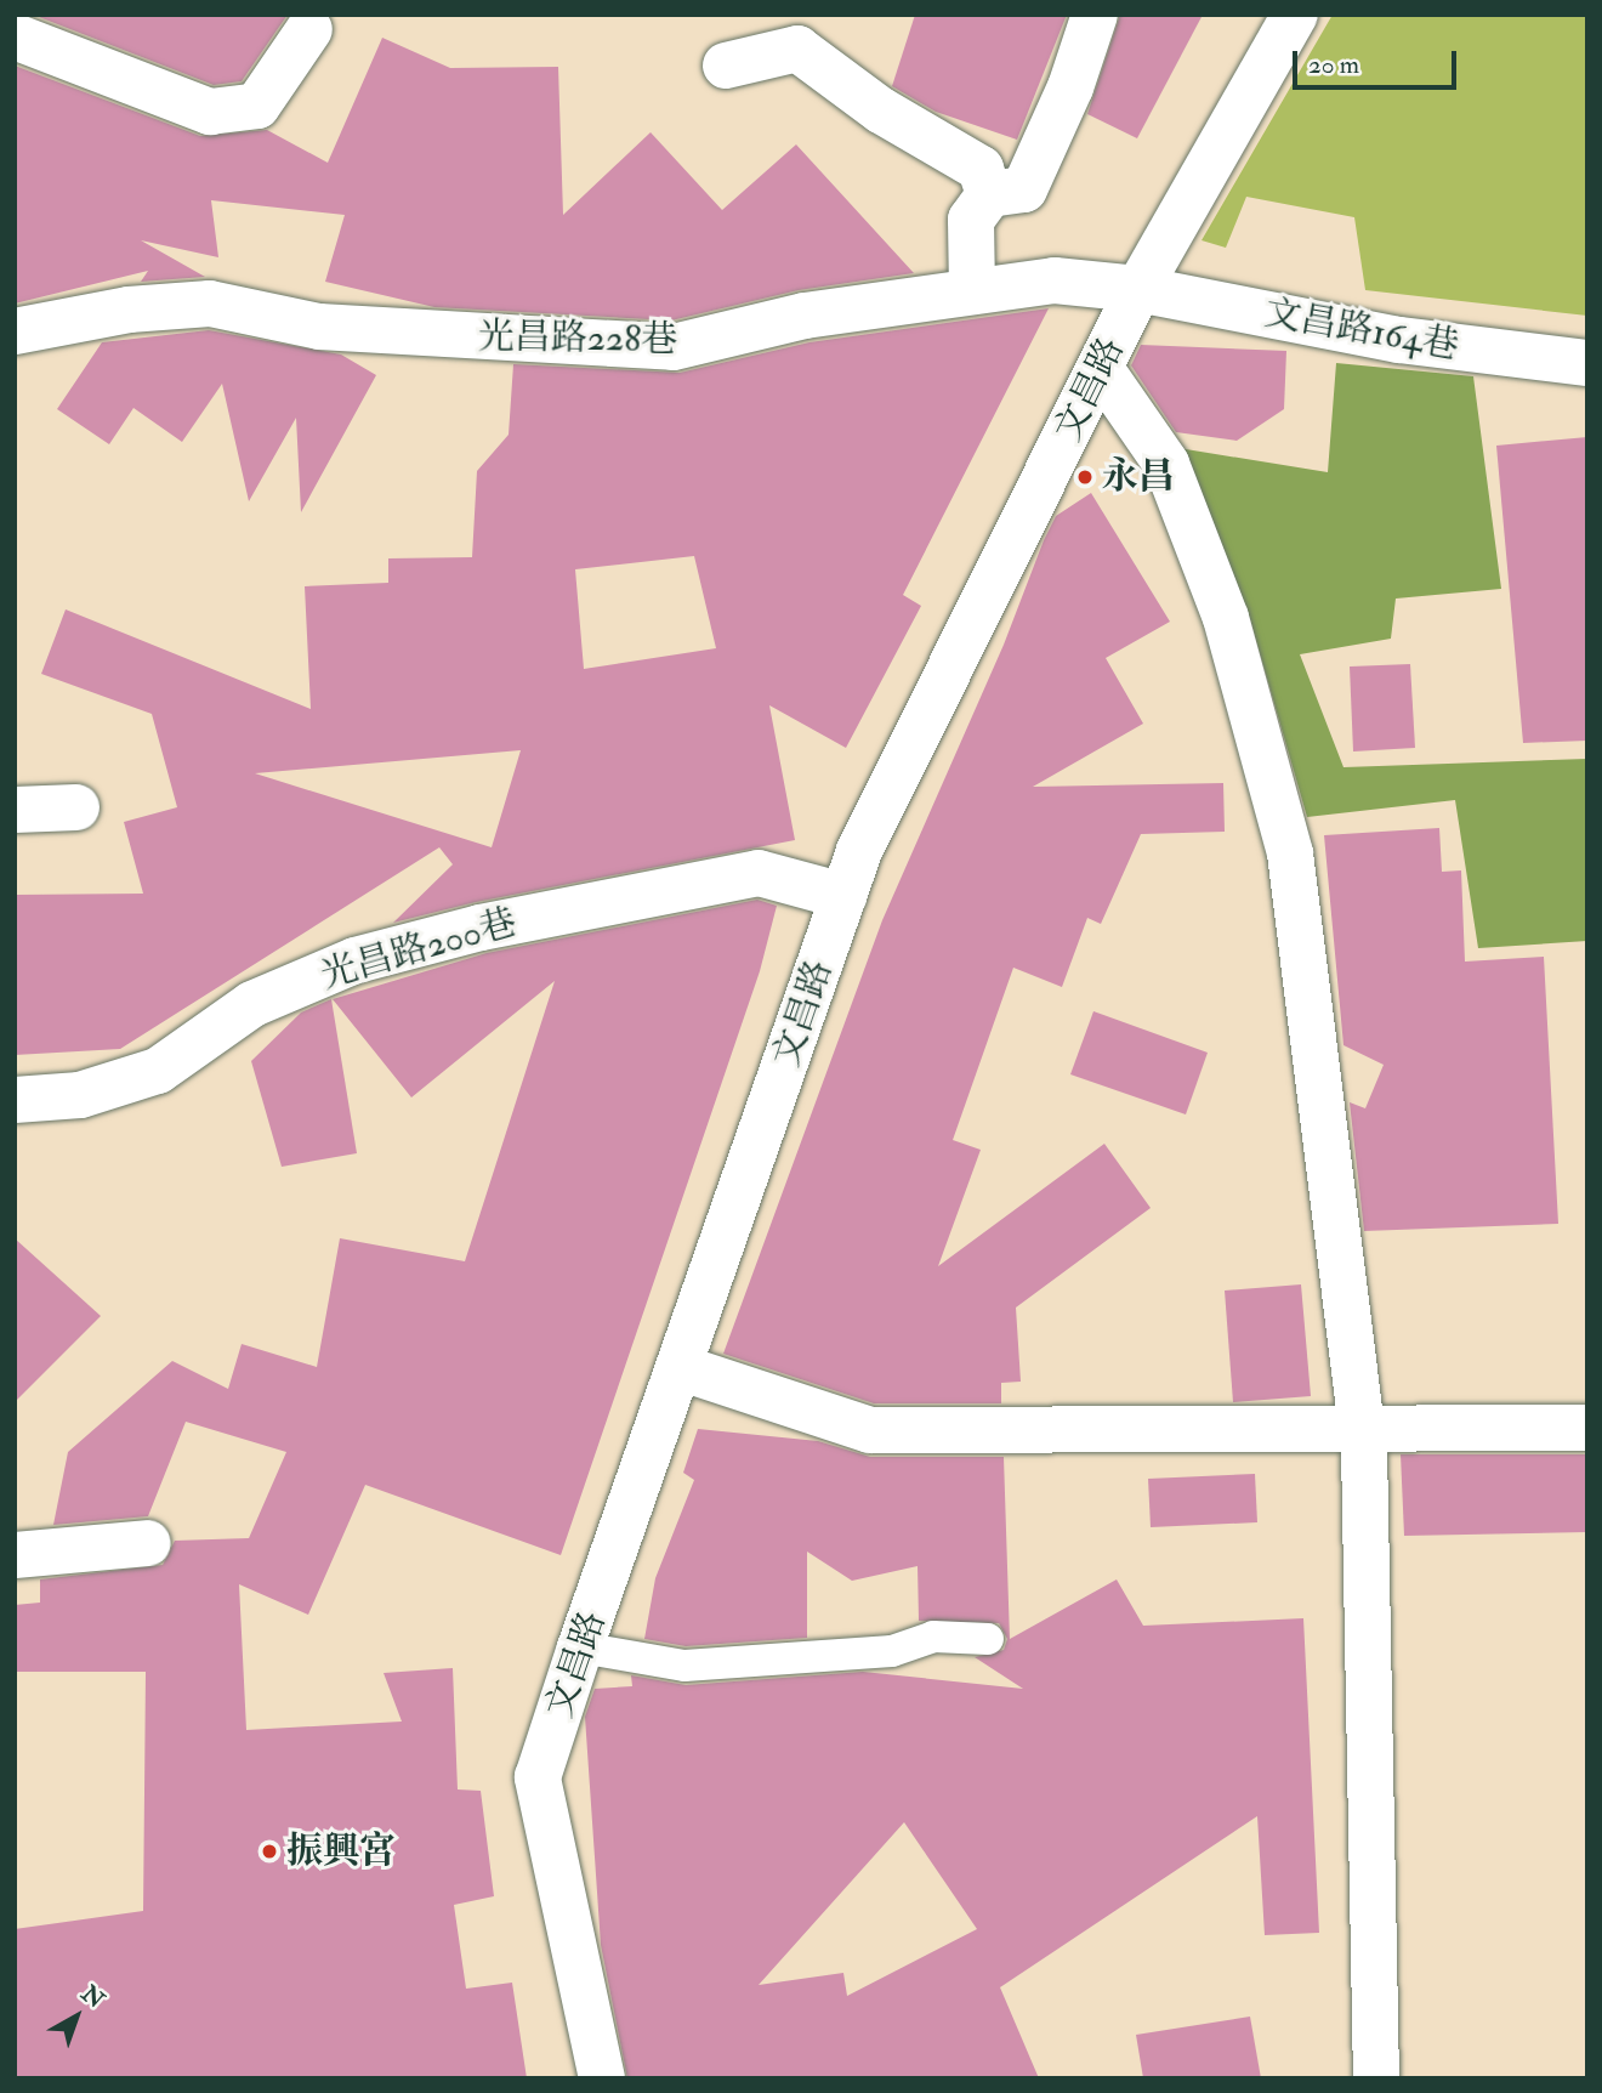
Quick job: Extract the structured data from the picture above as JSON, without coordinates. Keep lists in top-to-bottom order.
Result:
{
  "streets": {
    "street": [
      "文昌路164巷",
      "光昌路228巷",
      "文昌路",
      "光昌路200巷"
    ]
  },
  "crossings": [
    ["文昌路164巷", "光昌路228巷"],
    ["文昌路164巷", "文昌路"],
    ["光昌路228巷", "文昌路"],
    ["文昌路", "光昌路200巷"]
  ],
  "places": ["永昌", "振興宮"],
  "scale_bar": "20 m",
  "north": "top right"
}
